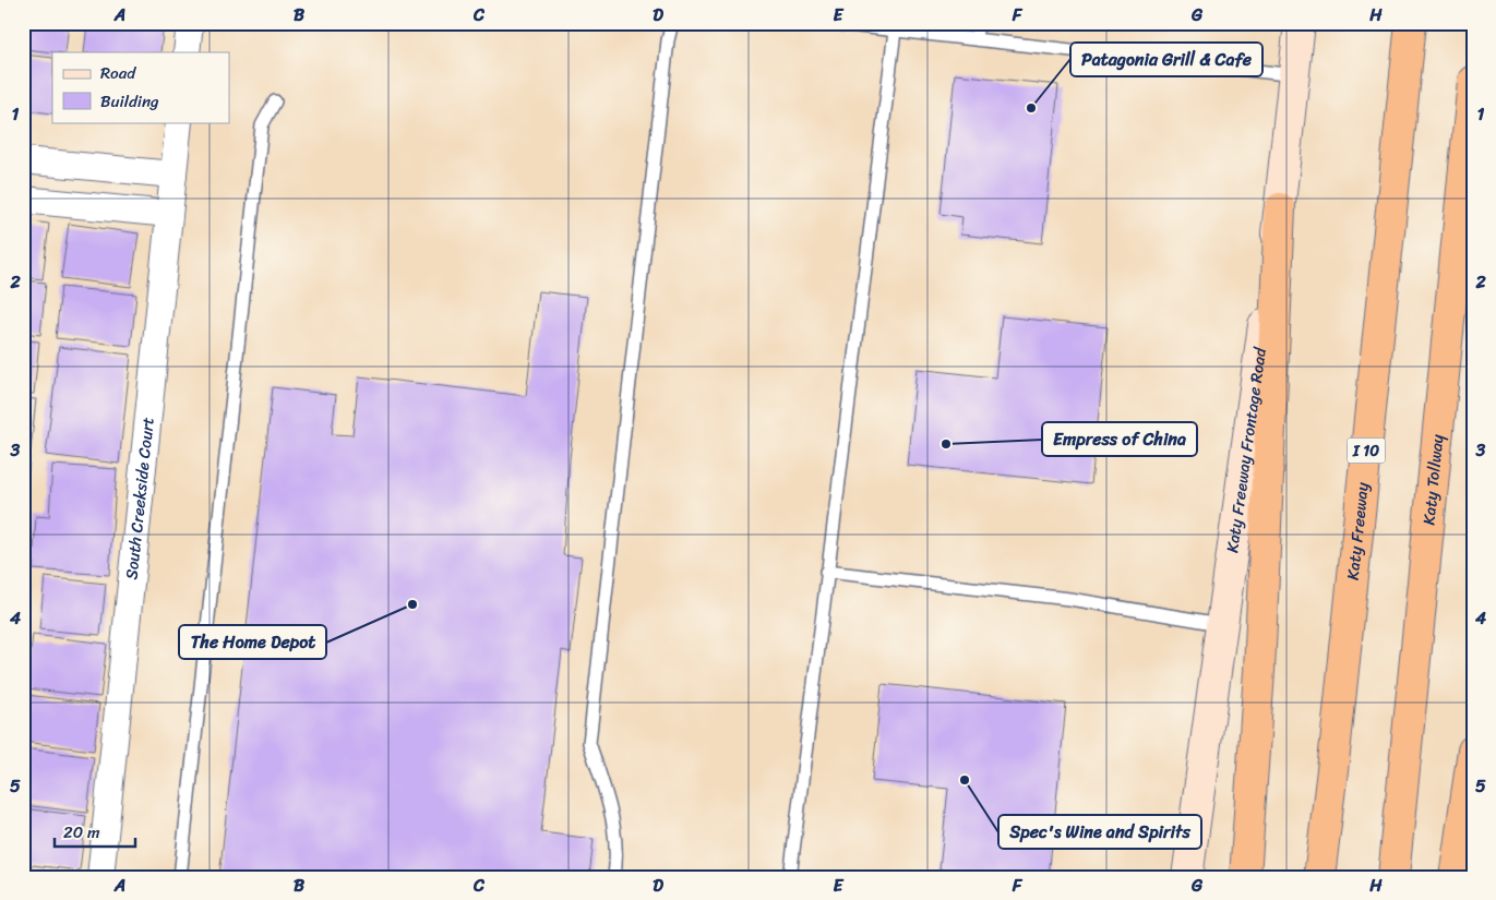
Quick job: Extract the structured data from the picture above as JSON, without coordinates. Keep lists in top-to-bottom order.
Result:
{
  "streets": {
    "highway": ["I 10", "Katy Tollway", "Katy Freeway"],
    "main road": ["Katy Freeway Frontage Road"],
    "street": ["South Creekside Court"]
  },
  "places": [
    "Patagonia Grill & Cafe",
    "Empress of China",
    "The Home Depot",
    "Spec's Wine and Spirits"
  ],
  "legend": ["Road", "Building"],
  "scale_bar": "20 m",
  "grid": {
    "columns": [
      "A",
      "B",
      "C",
      "D",
      "E",
      "F",
      "G",
      "H"
    ],
    "rows": [
      "1",
      "2",
      "3",
      "4",
      "5"
    ]
  }
}
